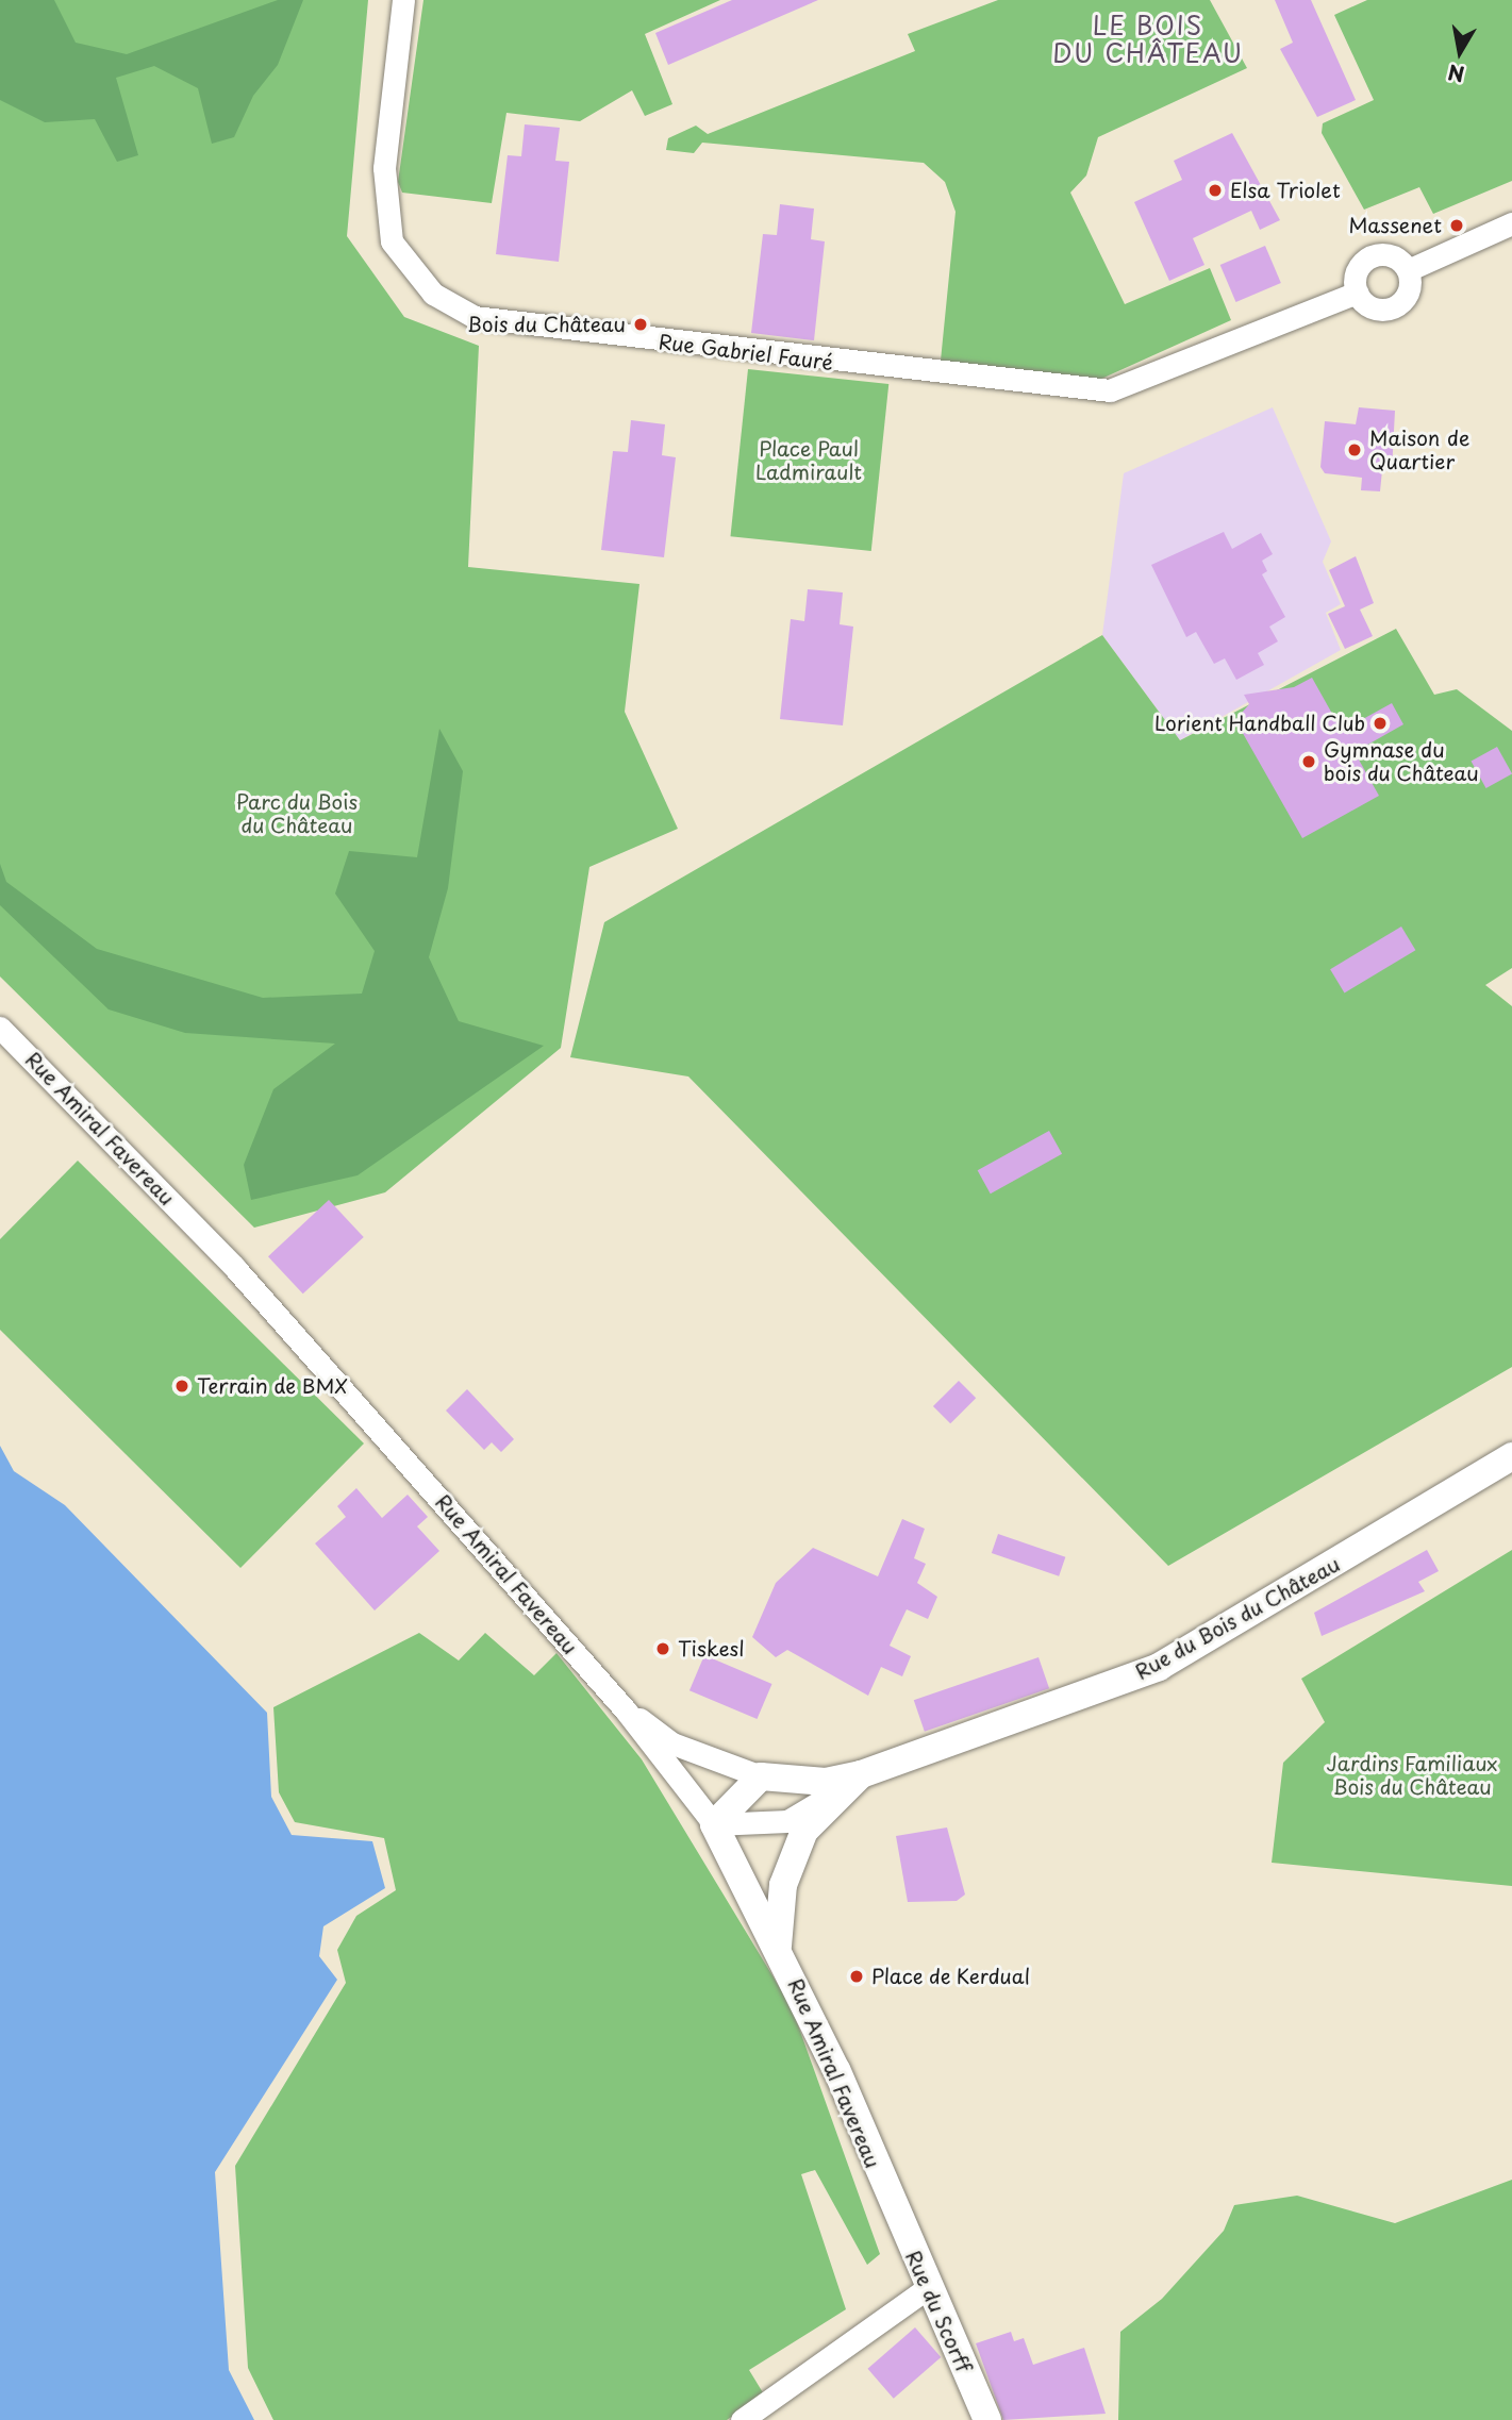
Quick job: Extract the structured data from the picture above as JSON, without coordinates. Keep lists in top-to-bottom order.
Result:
{
  "streets": {
    "street": [
      "Rue Gabriel Fauré",
      "Rue Amiral Favereau",
      "Rue du Bois du Château",
      "Rue du Scorff"
    ]
  },
  "crossings": [
    ["Rue Amiral Favereau", "Rue du Bois du Château"],
    ["Rue Amiral Favereau", "Rue du Scorff"]
  ],
  "districts": ["LE BOIS DU CHÂTEAU"],
  "parks": ["Place Paul Ladmirault", "Parc du Bois du Château", "Jardins Familiaux Bois du Château"],
  "places": [
    "Elsa Triolet",
    "Massenet",
    "Bois du Château",
    "Maison de Quartier",
    "Lorient Handball Club",
    "Gymnase du bois du Château",
    "Terrain de BMX",
    "Tiskesl",
    "Place de Kerdual"
  ],
  "north": "bottom"
}
